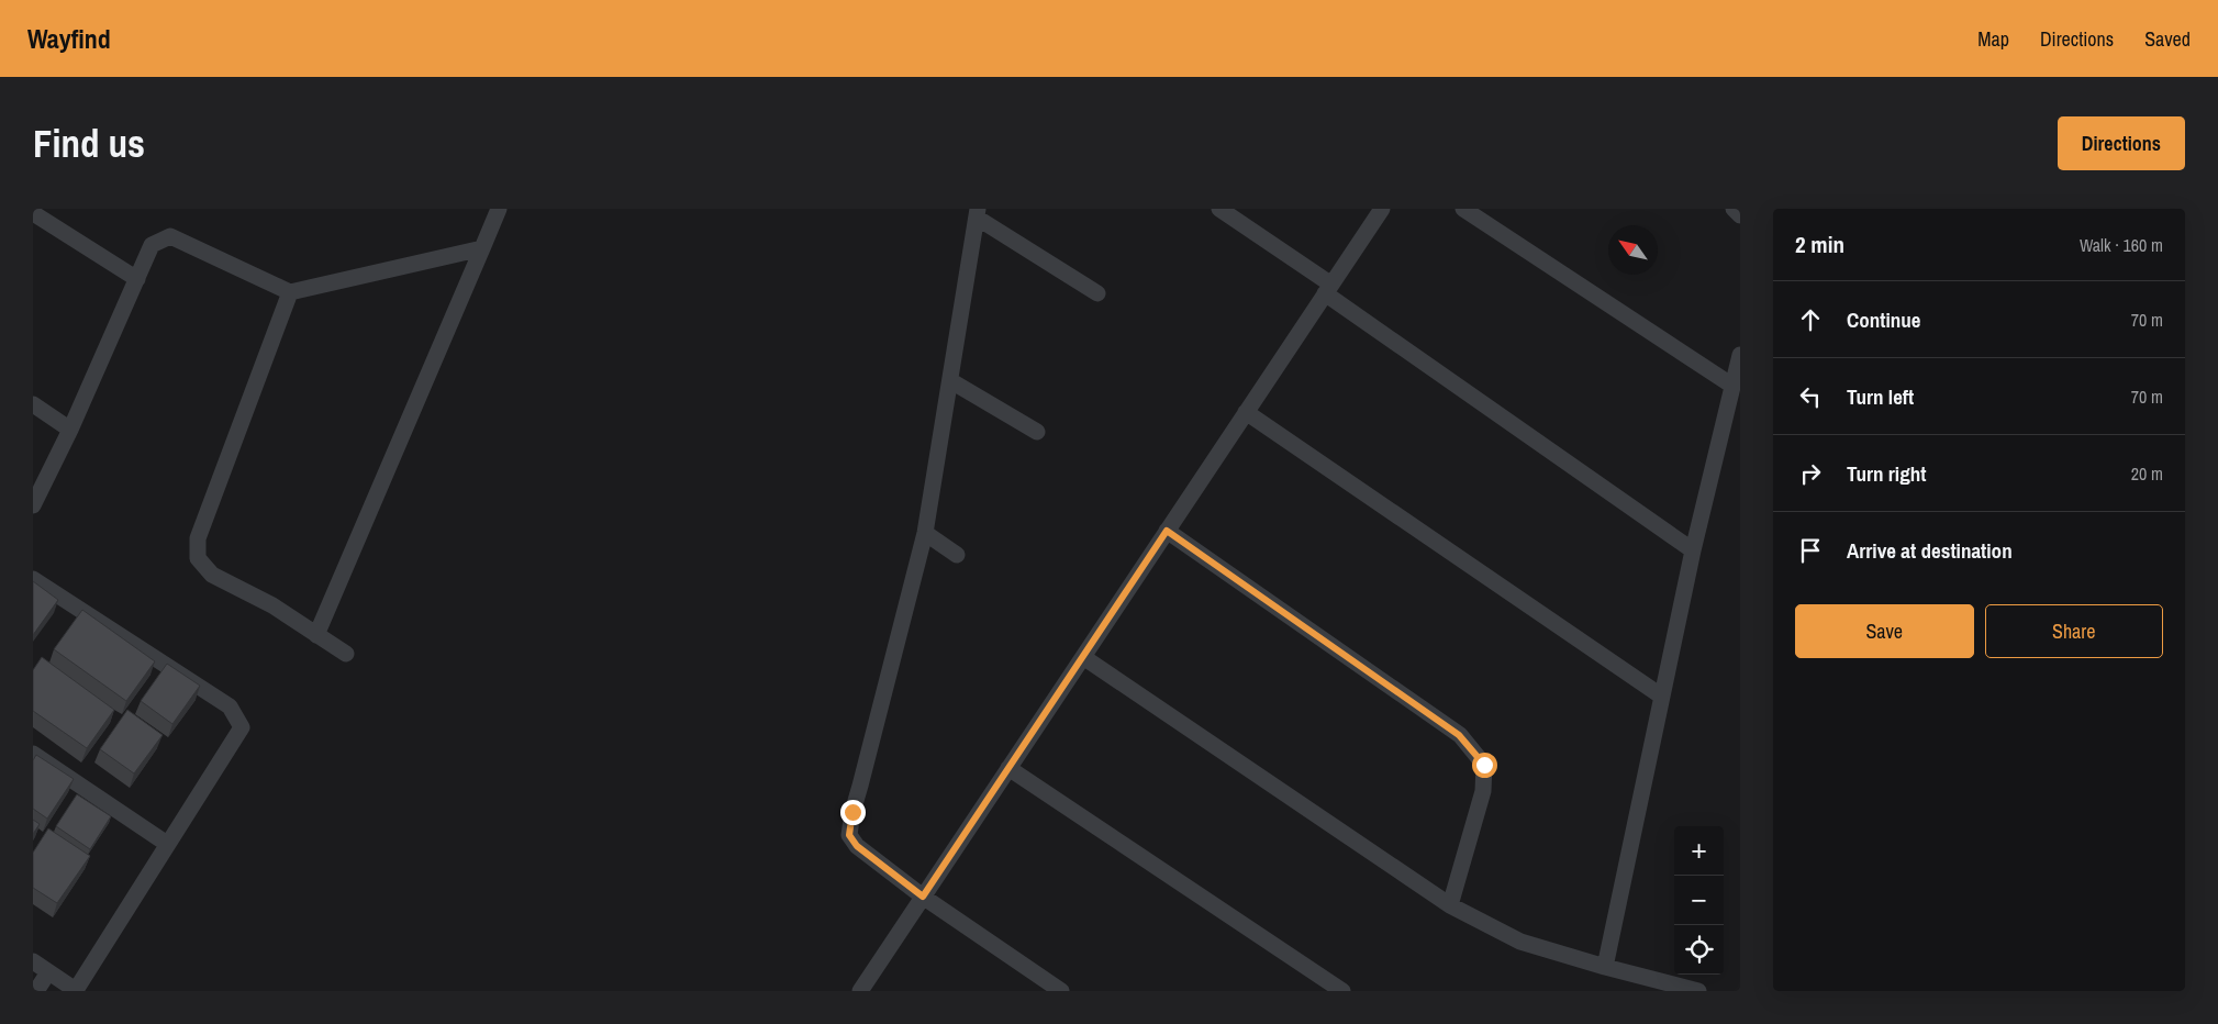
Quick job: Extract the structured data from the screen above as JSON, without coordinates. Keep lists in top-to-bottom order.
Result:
{
  "north": "top left",
  "page": {
    "header": "Wayfind",
    "nav": ["Map", "Directions", "Saved"],
    "buttons": [
      "Directions",
      ["Save", "Share"]
    ],
    "title": "Find us",
    "heading": ["2 min", "Walk · 160 m"],
    "list": [
      ["Continue", "70 m"],
      ["Turn left", "70 m"],
      ["Turn right", "20 m"],
      "Arrive at destination"
    ],
    "map_buttons": ["+", "−"]
  }
}
